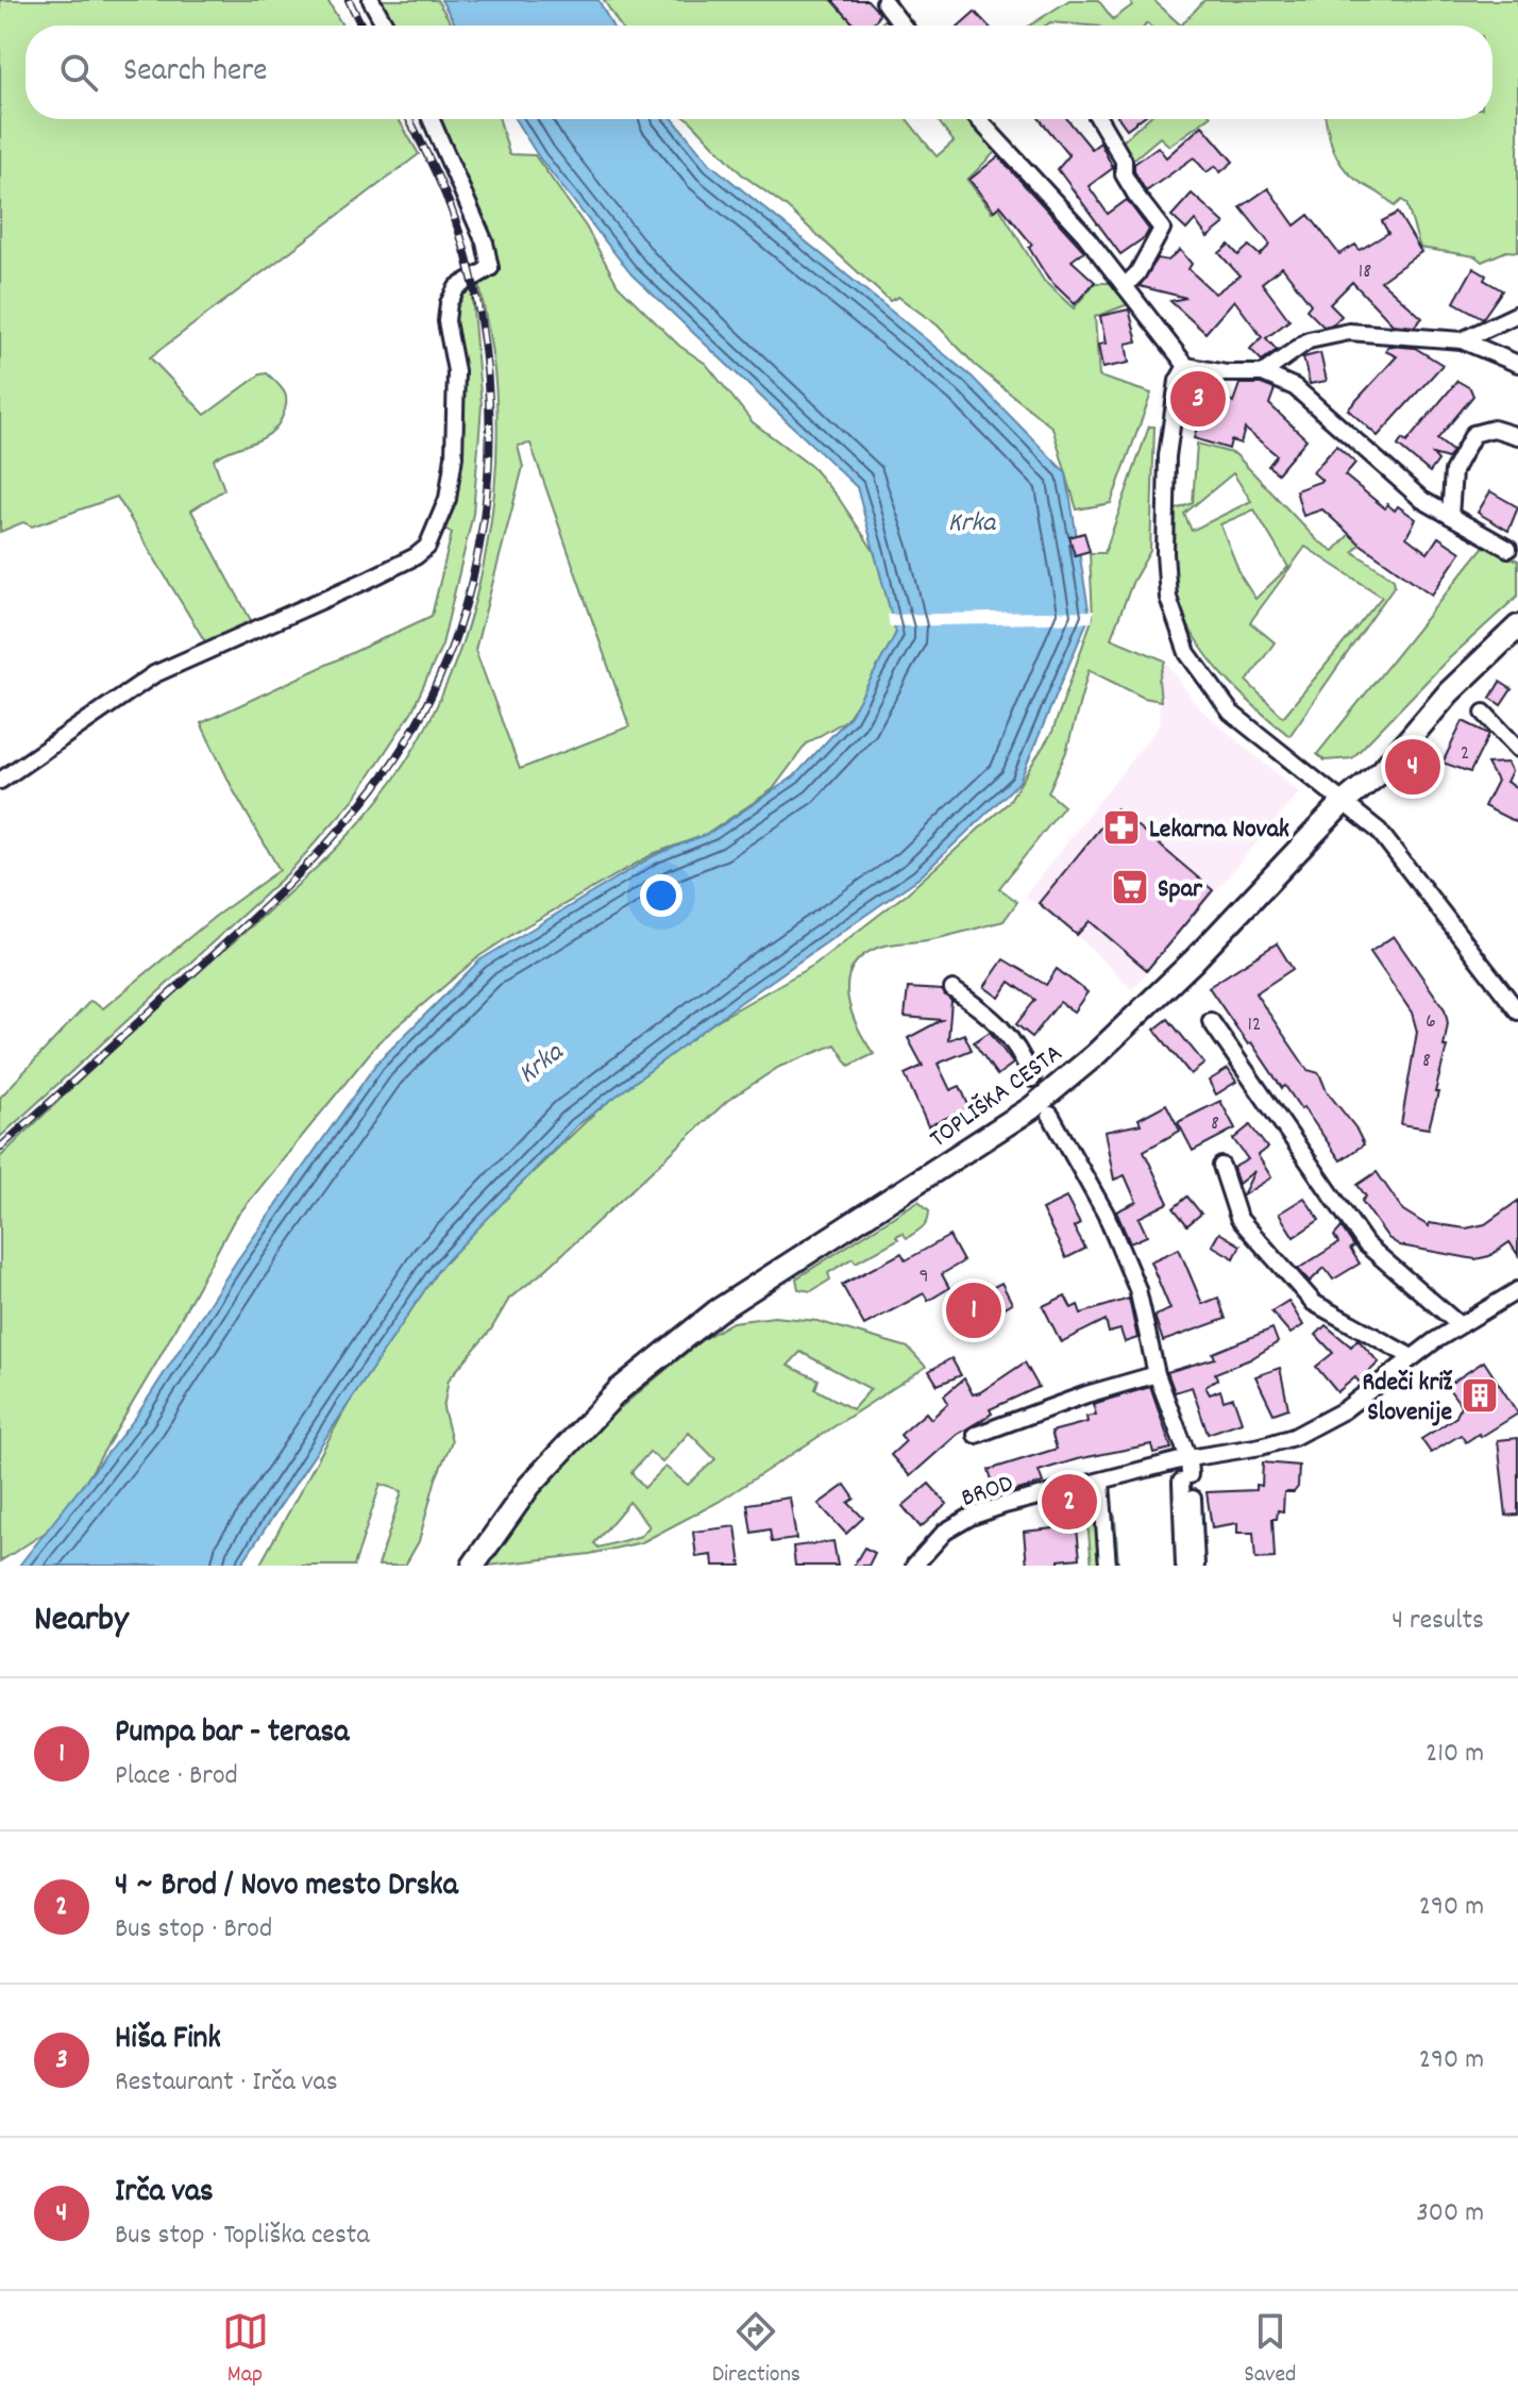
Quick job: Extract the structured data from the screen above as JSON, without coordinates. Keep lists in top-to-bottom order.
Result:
{
  "streets": {
    "main road": ["TOPLIŠKA CESTA"],
    "street": ["BROD"]
  },
  "water": ["Krka"],
  "places": {
    "pharmacy": ["Lekarna Novak"],
    "supermarket": ["Spar"],
    "building": ["Rdeči križ Slovenije"]
  },
  "house_numbers": [
    "18",
    "2",
    "6",
    "12",
    "8",
    "8",
    "9"
  ],
  "page": {
    "search": "Search here",
    "pins": [
      "3",
      "4",
      "1",
      "2"
    ],
    "heading": ["Nearby", "4 results"],
    "list": [
      {
        "mark": "1",
        "name": "Pumpa bar - terasa",
        "note": "Place · Brod",
        "value": "210 m"
      },
      {
        "mark": "2",
        "name": "4 ~ Brod / Novo mesto Drska",
        "note": "Bus stop · Brod",
        "value": "290 m"
      },
      {
        "mark": "3",
        "name": "Hiša Fink",
        "note": "Restaurant · Irča vas",
        "value": "290 m"
      },
      {
        "mark": "4",
        "name": "Irča vas",
        "note": "Bus stop · Topliška cesta",
        "value": "300 m"
      }
    ],
    "nav": ["Map", "Directions", "Saved"]
  }
}
